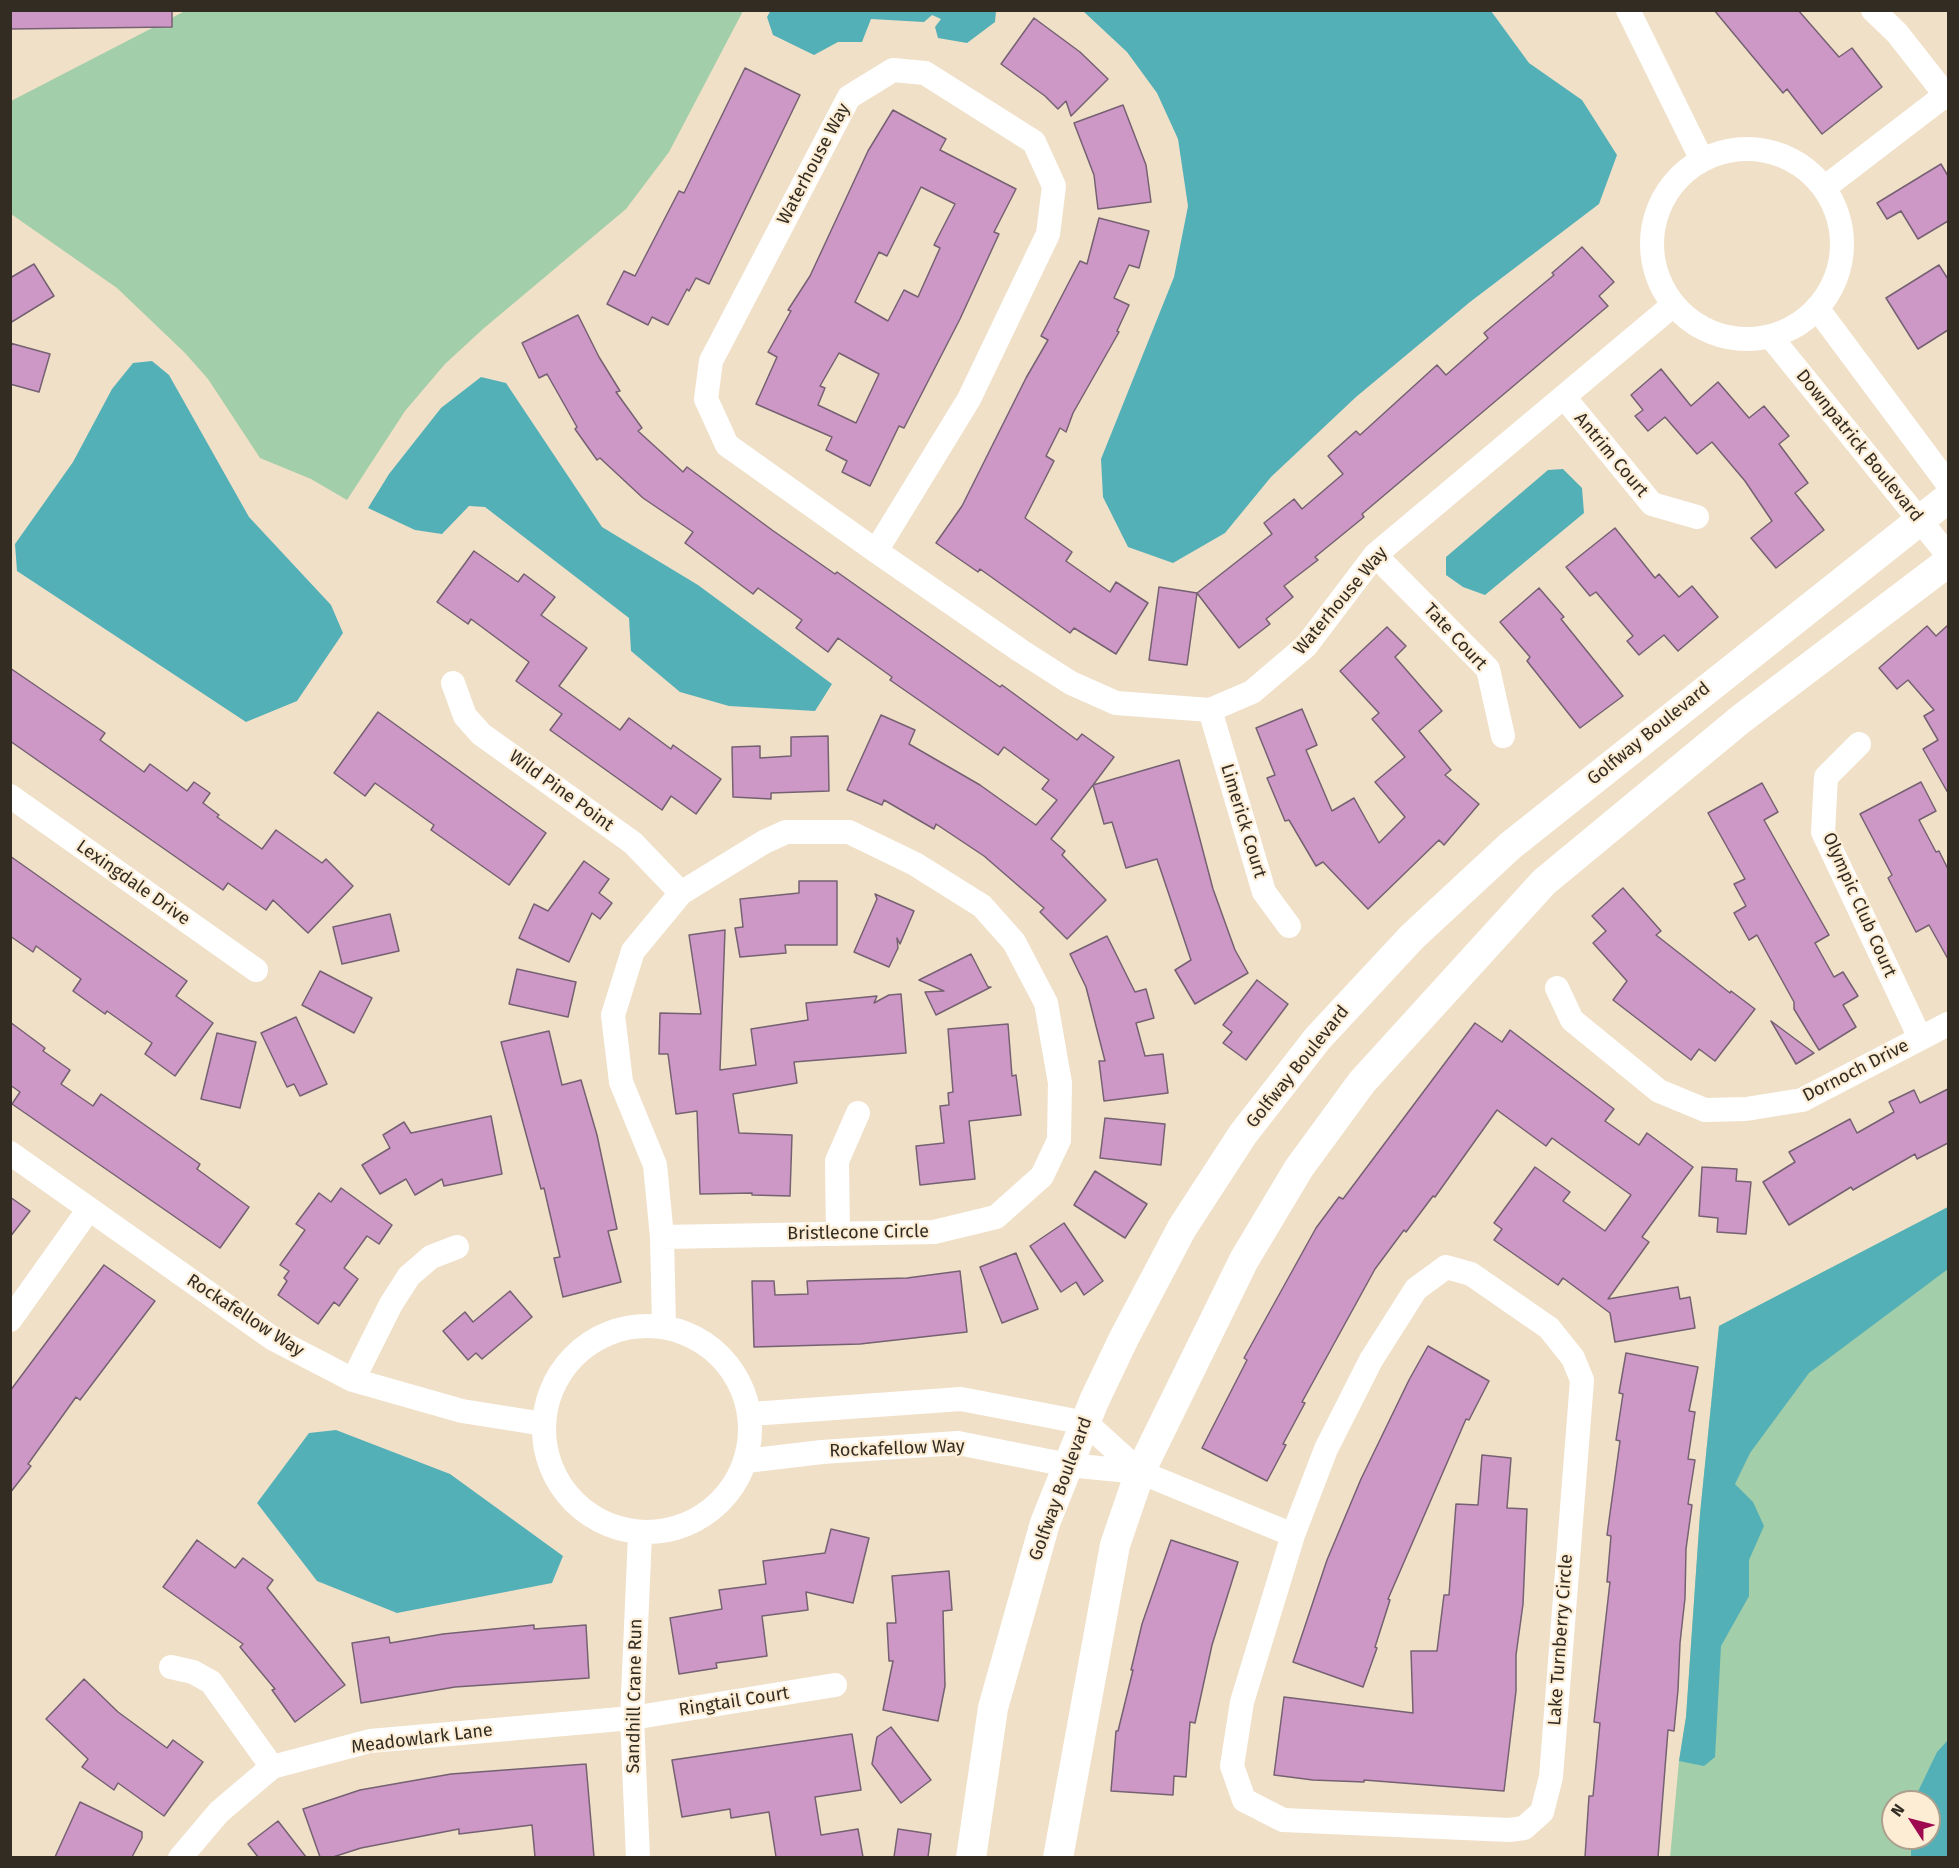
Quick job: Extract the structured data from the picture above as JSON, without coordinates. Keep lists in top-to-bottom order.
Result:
{
  "streets": {
    "street": [
      "Waterhouse Way",
      "Downpatrick Boulevard",
      "Antrim Court",
      "Tate Court",
      "Golfway Boulevard",
      "Wild Pine Point",
      "Limerick Court",
      "Lexingdale Drive",
      "Olympic Club Court",
      "Dornoch Drive",
      "Bristlecone Circle",
      "Rockafellow Way",
      "Lake Turnberry Circle",
      "Sandhill Crane Run",
      "Ringtail Court",
      "Meadowlark Lane"
    ]
  },
  "crossings": [
    ["Waterhouse Way", "Downpatrick Boulevard"],
    ["Waterhouse Way", "Antrim Court"],
    ["Waterhouse Way", "Tate Court"],
    ["Waterhouse Way", "Limerick Court"],
    ["Downpatrick Boulevard", "Golfway Boulevard"],
    ["Golfway Boulevard", "Rockafellow Way"],
    ["Wild Pine Point", "Bristlecone Circle"],
    ["Olympic Club Court", "Dornoch Drive"],
    ["Bristlecone Circle", "Rockafellow Way"],
    ["Bristlecone Circle", "Sandhill Crane Run"],
    ["Rockafellow Way", "Sandhill Crane Run"],
    ["Sandhill Crane Run", "Ringtail Court"],
    ["Sandhill Crane Run", "Meadowlark Lane"],
    ["Ringtail Court", "Meadowlark Lane"]
  ],
  "north": "top left"
}
